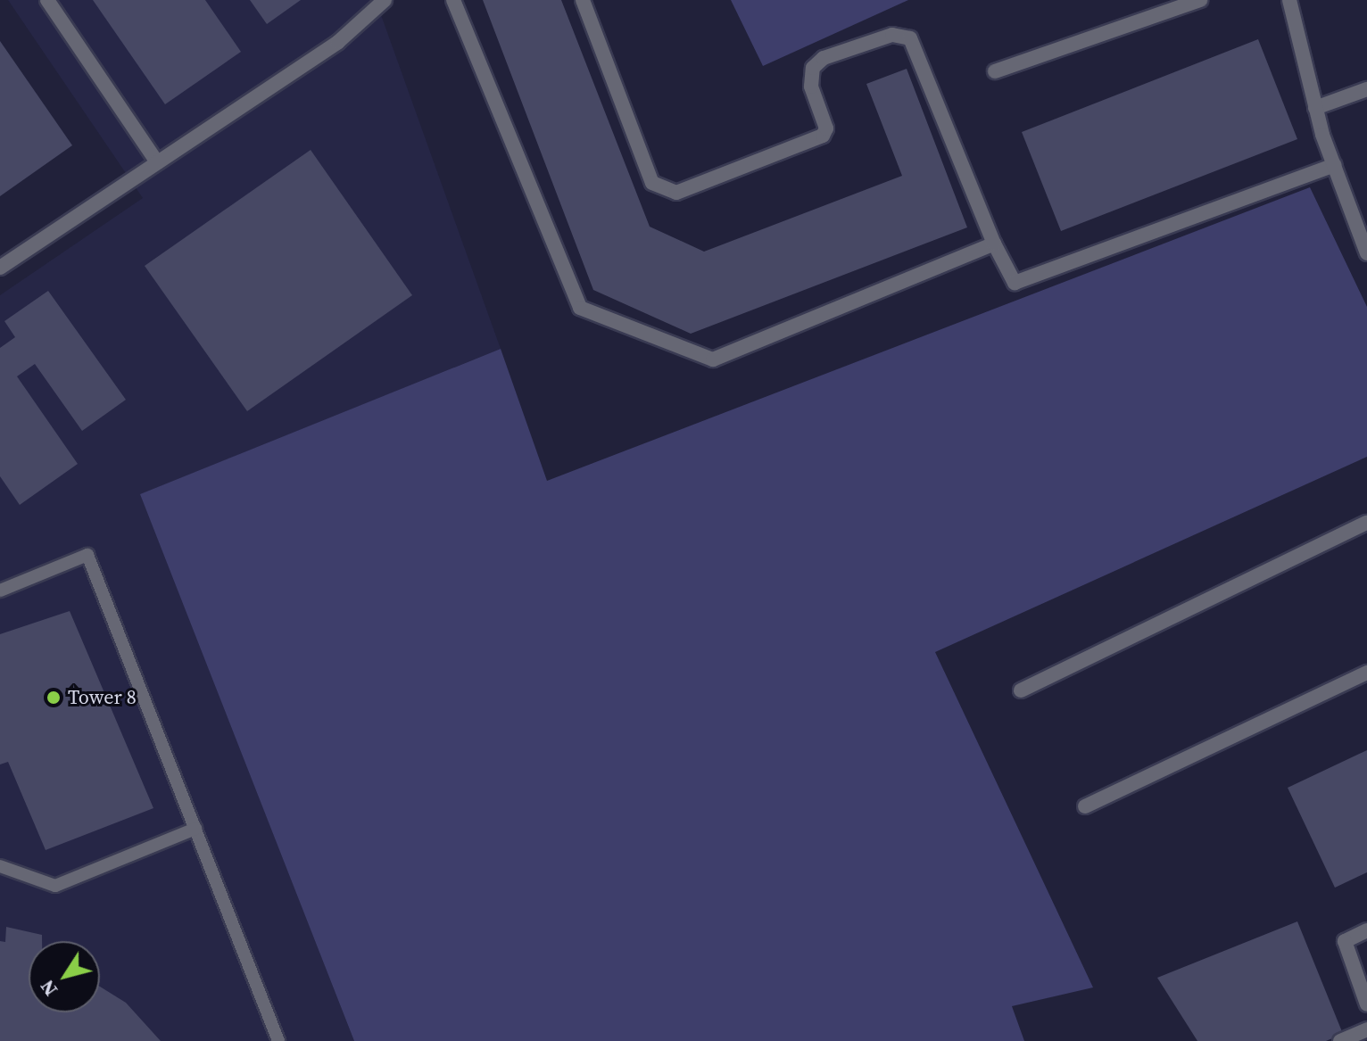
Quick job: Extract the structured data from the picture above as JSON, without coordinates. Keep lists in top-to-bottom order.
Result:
{
  "places": ["Tower 8"],
  "north": "bottom left"
}
